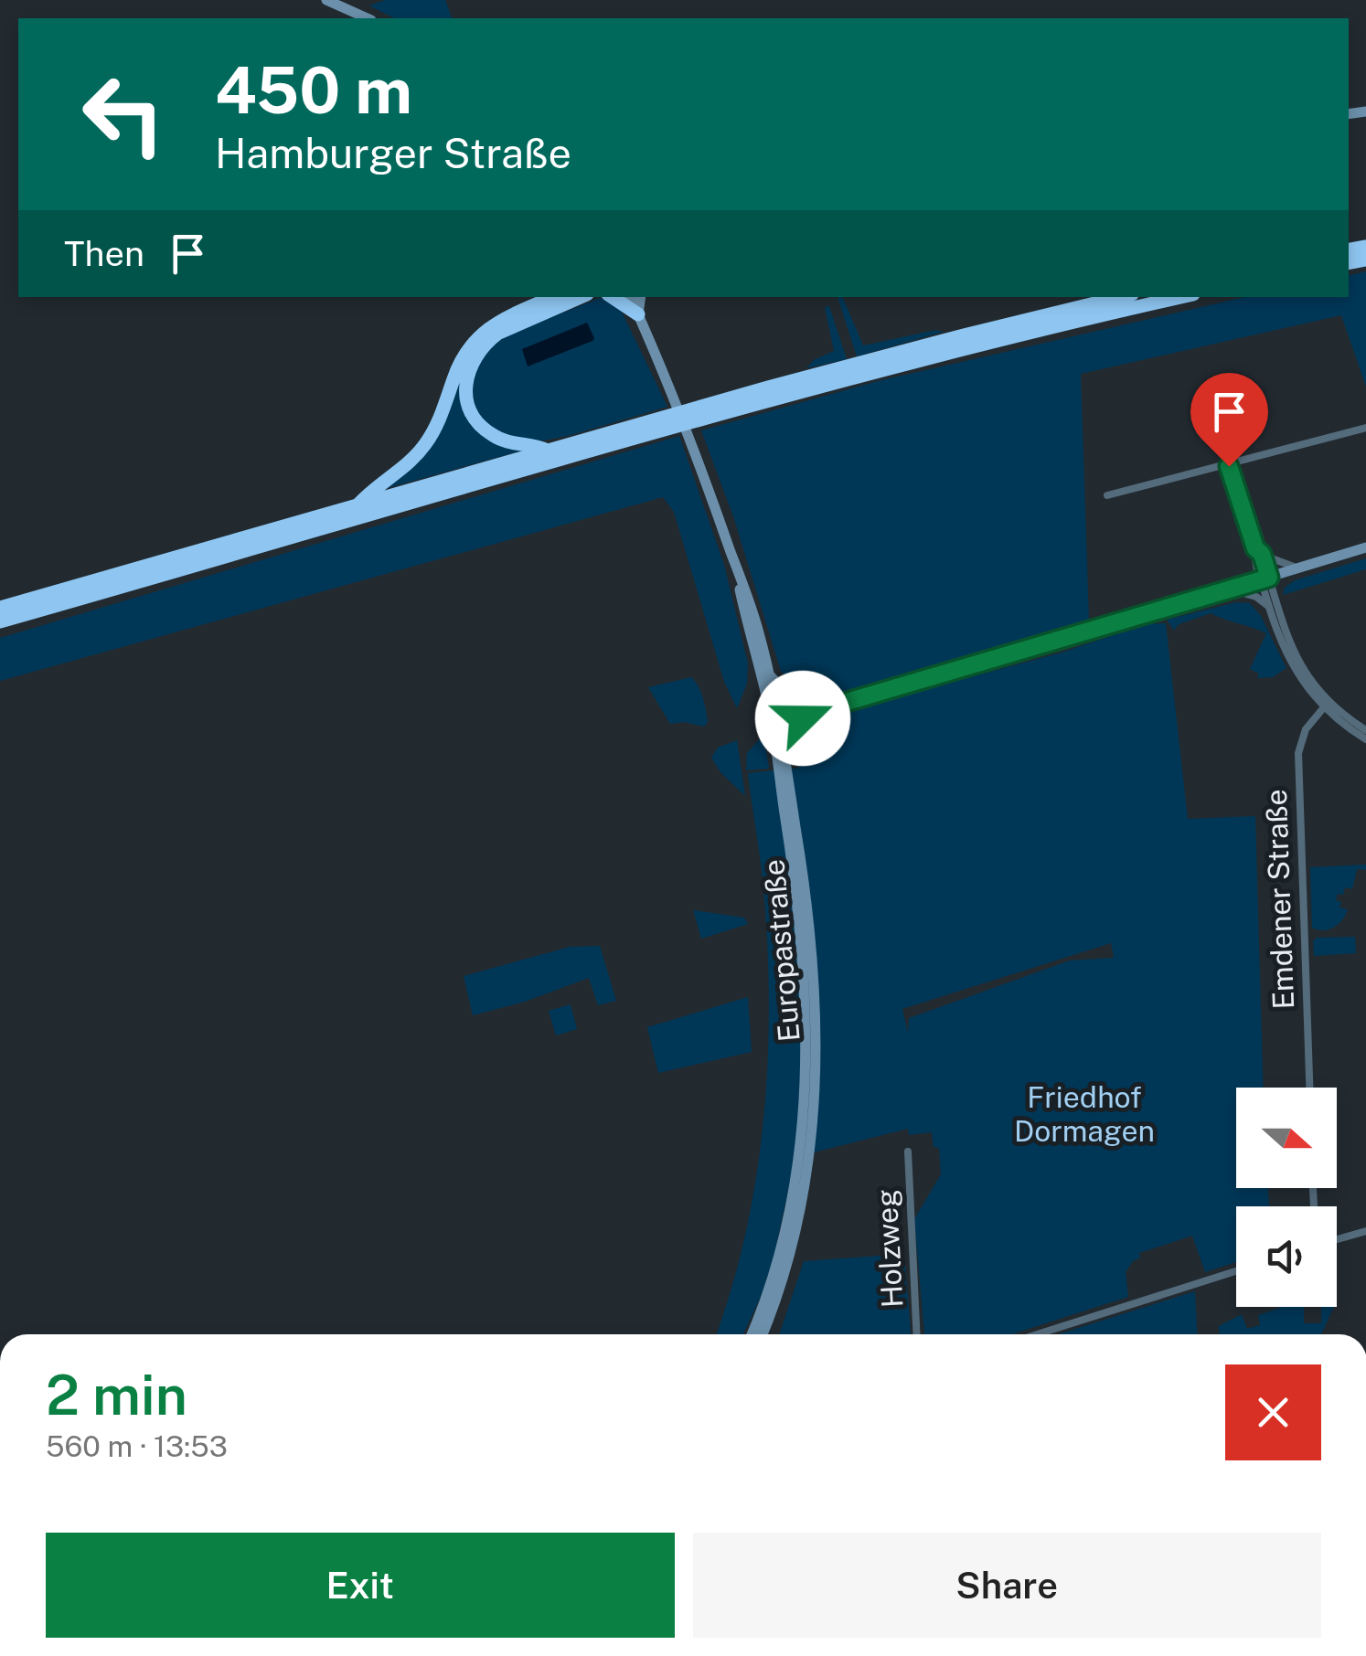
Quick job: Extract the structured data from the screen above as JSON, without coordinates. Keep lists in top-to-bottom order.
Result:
{
  "streets": {
    "main road": ["Europastraße"],
    "street": ["Emdener Straße", "Holzweg"]
  },
  "parks": ["Friedhof Dormagen"],
  "north": "right",
  "page": {
    "turn": ["450 m", "Hamburger Straße"],
    "then": "Then",
    "heading": ["2 min", "560 m · 13:53"],
    "buttons": ["Exit", "Share"]
  }
}
